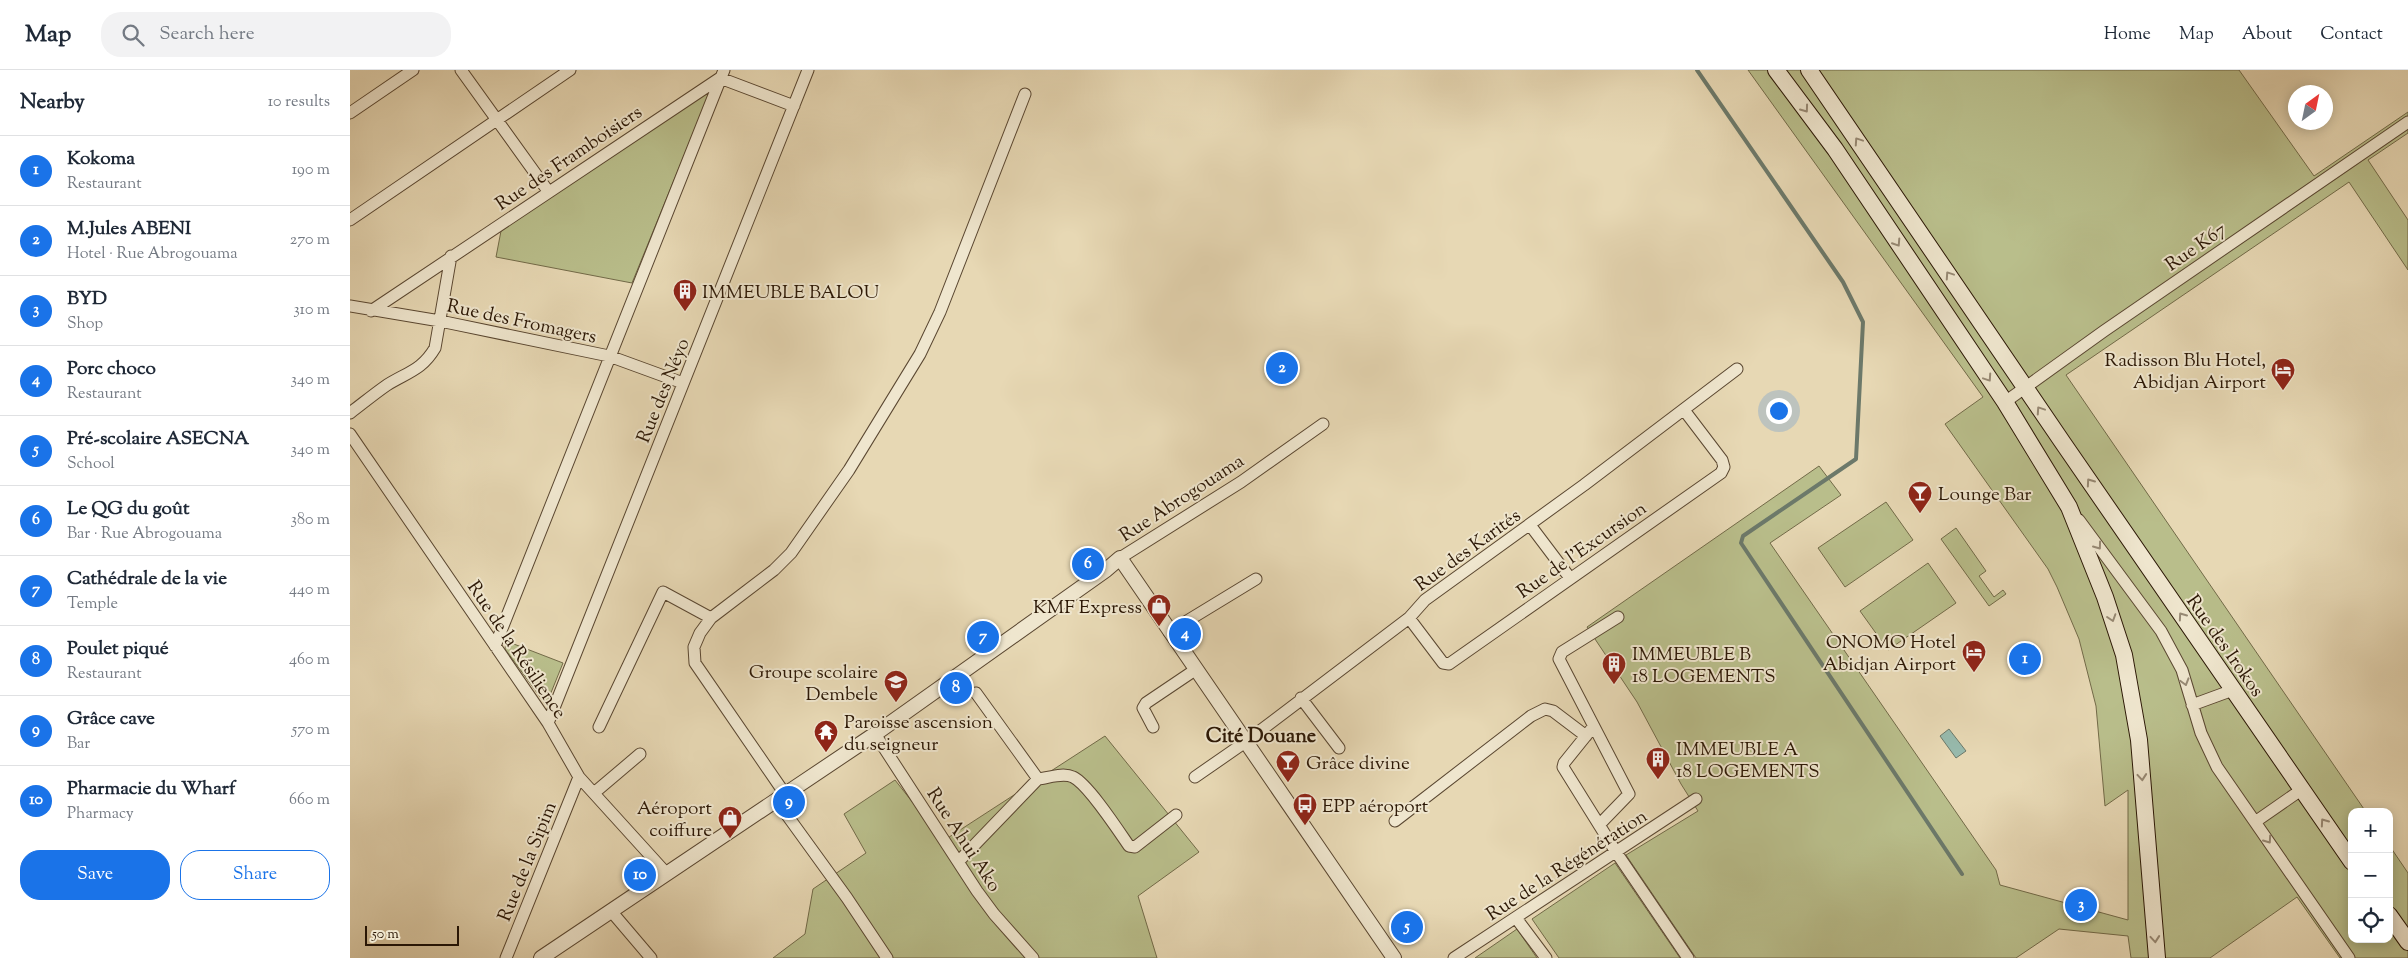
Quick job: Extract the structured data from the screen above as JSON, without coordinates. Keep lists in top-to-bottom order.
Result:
{
  "streets": {
    "main road": ["Rue des Irokos"],
    "street": [
      "Rue des Framboisiers",
      "Rue K67",
      "Rue des Fromagers",
      "Rue des Néyo",
      "Rue Abrogouama",
      "Rue des Karités",
      "Rue de l'Excursion",
      "Rue de la Résilience",
      "Rue Ahui Ako",
      "Rue de la Sipim",
      "Rue de la Régénération"
    ]
  },
  "crossings": [
    ["Rue des Framboisiers", "Rue des Fromagers"],
    ["Rue K67", "Rue des Irokos"],
    ["Rue des Fromagers", "Rue des Néyo"],
    ["Rue des Néyo", "Rue de la Résilience"],
    ["Rue Abrogouama", "Rue de la Résilience"],
    ["Rue Abrogouama", "Rue Ahui Ako"],
    ["Rue des Karités", "Rue de l'Excursion"],
    ["Rue de la Résilience", "Rue de la Sipim"]
  ],
  "districts": ["Cité Douane"],
  "places": {
    "building": ["IMMEUBLE BALOU", "IMMEUBLE B 18 LOGEMENTS", "IMMEUBLE A 18 LOGEMENTS"],
    "hotel": ["Radisson Blu Hotel, Abidjan Airport", "ONOMO Hotel Abidjan Airport"],
    "bar": ["Lounge Bar", "Grâce divine"],
    "shop": ["KMF Express", "Aéroport coiffure"],
    "school or university": ["Groupe scolaire Dembele"],
    "temple": ["Paroisse ascension du seigneur"],
    "bus stop": ["EPP aéroport"]
  },
  "scale_bar": "50 m",
  "north": "top right",
  "page": {
    "header": "Map",
    "search": "Search here",
    "nav": [
      "Home",
      "Map",
      "About",
      "Contact"
    ],
    "heading": ["Nearby", "10 results"],
    "list": [
      {
        "mark": "1",
        "name": "Kokoma",
        "note": "Restaurant",
        "value": "190 m"
      },
      {
        "mark": "2",
        "name": "M.Jules ABENI",
        "note": "Hotel · Rue Abrogouama",
        "value": "270 m"
      },
      {
        "mark": "3",
        "name": "BYD",
        "note": "Shop",
        "value": "310 m"
      },
      {
        "mark": "4",
        "name": "Porc choco",
        "note": "Restaurant",
        "value": "340 m"
      },
      {
        "mark": "5",
        "name": "Pré-scolaire ASECNA",
        "note": "School",
        "value": "340 m"
      },
      {
        "mark": "6",
        "name": "Le QG du goût",
        "note": "Bar · Rue Abrogouama",
        "value": "380 m"
      },
      {
        "mark": "7",
        "name": "Cathédrale de la vie",
        "note": "Temple",
        "value": "440 m"
      },
      {
        "mark": "8",
        "name": "Poulet piqué",
        "note": "Restaurant",
        "value": "460 m"
      },
      {
        "mark": "9",
        "name": "Grâce cave",
        "note": "Bar",
        "value": "570 m"
      },
      {
        "mark": "10",
        "name": "Pharmacie du Wharf",
        "note": "Pharmacy",
        "value": "660 m"
      }
    ],
    "pins": [
      "2",
      "6",
      "4",
      "7",
      "1",
      "8",
      "9",
      "10",
      "3",
      "5"
    ],
    "map_buttons": ["+", "−"],
    "buttons": ["Save", "Share"],
    "scale": "50 m"
  }
}
